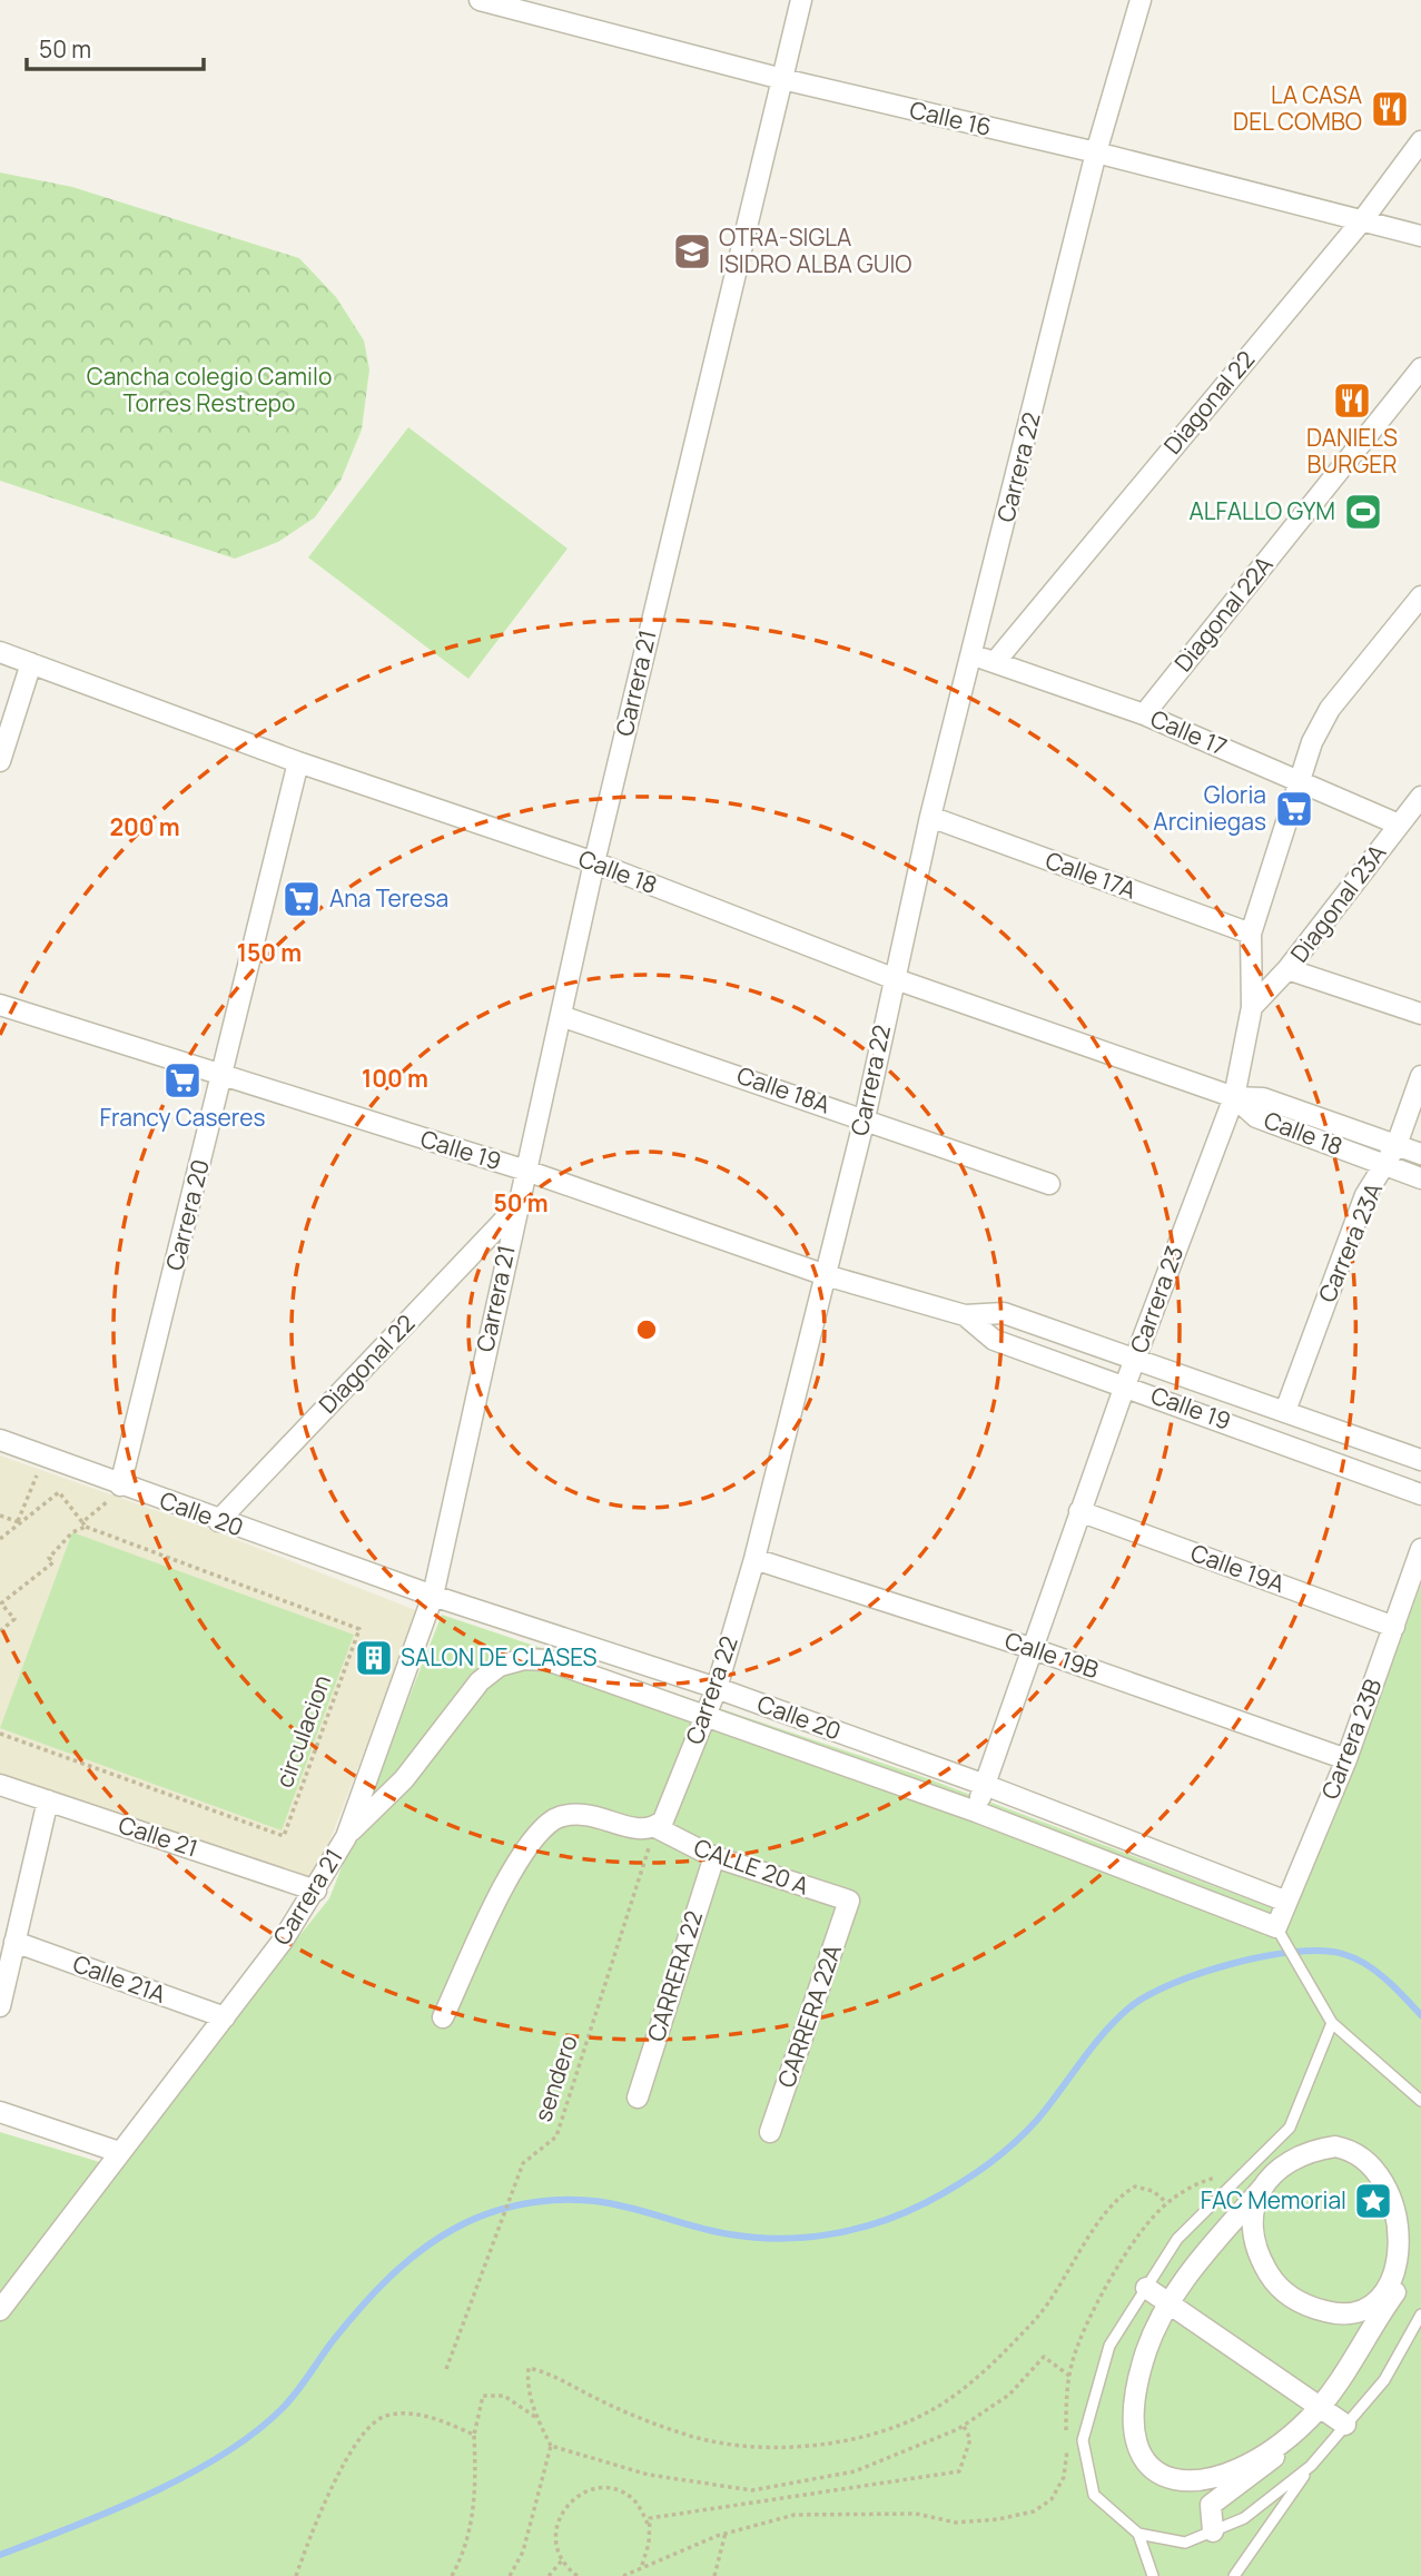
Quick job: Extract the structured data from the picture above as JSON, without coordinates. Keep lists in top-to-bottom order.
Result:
{
  "streets": {
    "street": [
      "Calle 16",
      "Diagonal 22",
      "Carrera 22",
      "Diagonal 22A",
      "Carrera 21",
      "Calle 17",
      "Calle 18",
      "Calle 17A",
      "Diagonal 23A",
      "Calle 18A",
      "Calle 19",
      "Carrera 20",
      "Carrera 23A",
      "Carrera 23",
      "Calle 20",
      "Calle 19A",
      "Calle 19B",
      "Carrera 23B",
      "Calle 21",
      "CALLE 20 A",
      "CARRERA 22",
      "Calle 21A",
      "CARRERA 22A"
    ],
    "path": ["circulacion", "sendero"]
  },
  "crossings": [
    ["Calle 16", "Diagonal 22"],
    ["Calle 16", "Carrera 22"],
    ["Calle 16", "Carrera 21"],
    ["Diagonal 22", "Carrera 21"],
    ["Diagonal 22", "Calle 17"],
    ["Diagonal 22", "Calle 20"],
    ["Carrera 22", "Calle 17"],
    ["Carrera 22", "Calle 18"],
    ["Carrera 22", "Calle 17A"],
    ["Carrera 22", "Calle 18A"],
    ["Carrera 22", "Calle 19"],
    ["Carrera 22", "Calle 20"],
    ["Carrera 22", "Calle 19B"],
    ["Carrera 22", "CALLE 20 A"],
    ["Carrera 22", "sendero"],
    ["Diagonal 22A", "Calle 17"],
    ["Carrera 21", "Calle 18"],
    ["Carrera 21", "Calle 18A"],
    ["Carrera 21", "Calle 19"],
    ["Carrera 21", "Calle 20"],
    ["Carrera 21", "Calle 21"],
    ["Carrera 21", "Calle 21A"],
    ["Calle 17", "Diagonal 23A"],
    ["Calle 17", "Carrera 23"],
    ["Calle 18", "Carrera 20"],
    ["Calle 18", "Carrera 23A"],
    ["Calle 18", "Carrera 23"],
    ["Calle 17A", "Carrera 23"],
    ["Diagonal 23A", "Carrera 23"],
    ["Calle 19", "Carrera 20"],
    ["Calle 19", "Carrera 23A"],
    ["Calle 19", "Carrera 23"],
    ["Carrera 20", "Calle 20"],
    ["Carrera 23", "Calle 20"],
    ["Carrera 23", "Calle 19A"],
    ["Carrera 23", "Calle 19B"],
    ["Calle 20", "Carrera 23B"],
    ["Calle 19A", "Carrera 23B"],
    ["Calle 19B", "Carrera 23B"],
    ["CALLE 20 A", "CARRERA 22"],
    ["CALLE 20 A", "CARRERA 22A"],
    ["CALLE 20 A", "sendero"]
  ],
  "parks": ["Cancha colegio Camilo Torres Restrepo"],
  "places": {
    "restaurant": ["LA CASA DEL COMBO", "DANIELS BURGER"],
    "school or university": ["OTRA-SIGLA ISIDRO ALBA GUIO"],
    "sports": ["ALFALLO GYM"],
    "supermarket": ["Gloria Arciniegas", "Ana Teresa", "Francy Caseres"],
    "building": ["SALON DE CLASES"],
    "place": ["FAC Memorial"]
  },
  "scale_bar": "50 m",
  "rings": [
    "200 m",
    "150 m",
    "100 m",
    "50 m"
  ]
}
